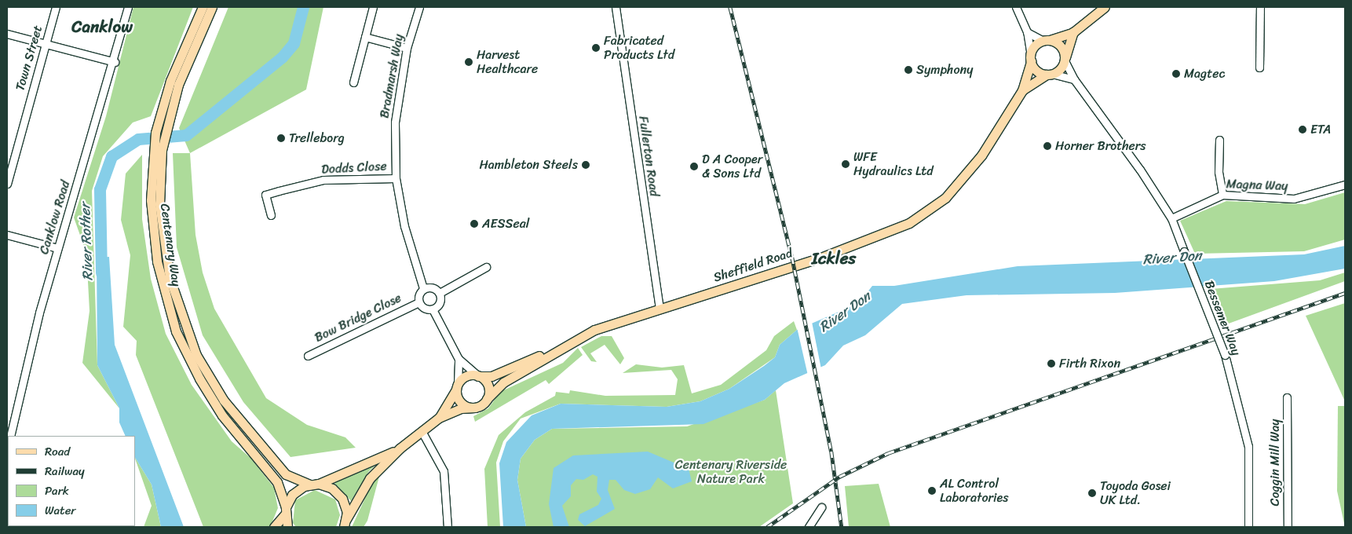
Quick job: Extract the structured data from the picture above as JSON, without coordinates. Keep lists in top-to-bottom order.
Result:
{
  "streets": {
    "main road": ["Centenary Way", "Sheffield Road"],
    "street": [
      "Town Street",
      "Bradmarsh Way",
      "Fullerton Road",
      "Dodds Close",
      "Magna Way",
      "Canklow Road",
      "Bow Bridge Close",
      "Bessemer Way",
      "Coggin Mill Way"
    ]
  },
  "crossings": [
    ["Bradmarsh Way", "Dodds Close"],
    ["Bradmarsh Way", "Bow Bridge Close"],
    ["Fullerton Road", "Sheffield Road"],
    ["Magna Way", "Bessemer Way"],
    ["Sheffield Road", "Bessemer Way"]
  ],
  "districts": ["Canklow", "Ickles"],
  "water": ["River Rother", "River Don"],
  "parks": ["Centenary Riverside Nature Park"],
  "places": [
    "Fabricated Products Ltd",
    "Harvest Healthcare",
    "Symphony",
    "Magtec",
    "ETA",
    "Trelleborg",
    "Horner Brothers",
    "WFE Hydraulics Ltd",
    "Hambleton Steels",
    "D A Cooper & Sons Ltd",
    "AESSeal",
    "Firth Rixon",
    "AL Control Laboratories",
    "Toyoda Gosei UK Ltd."
  ],
  "legend": [
    "Road",
    "Railway",
    "Park",
    "Water"
  ]
}
